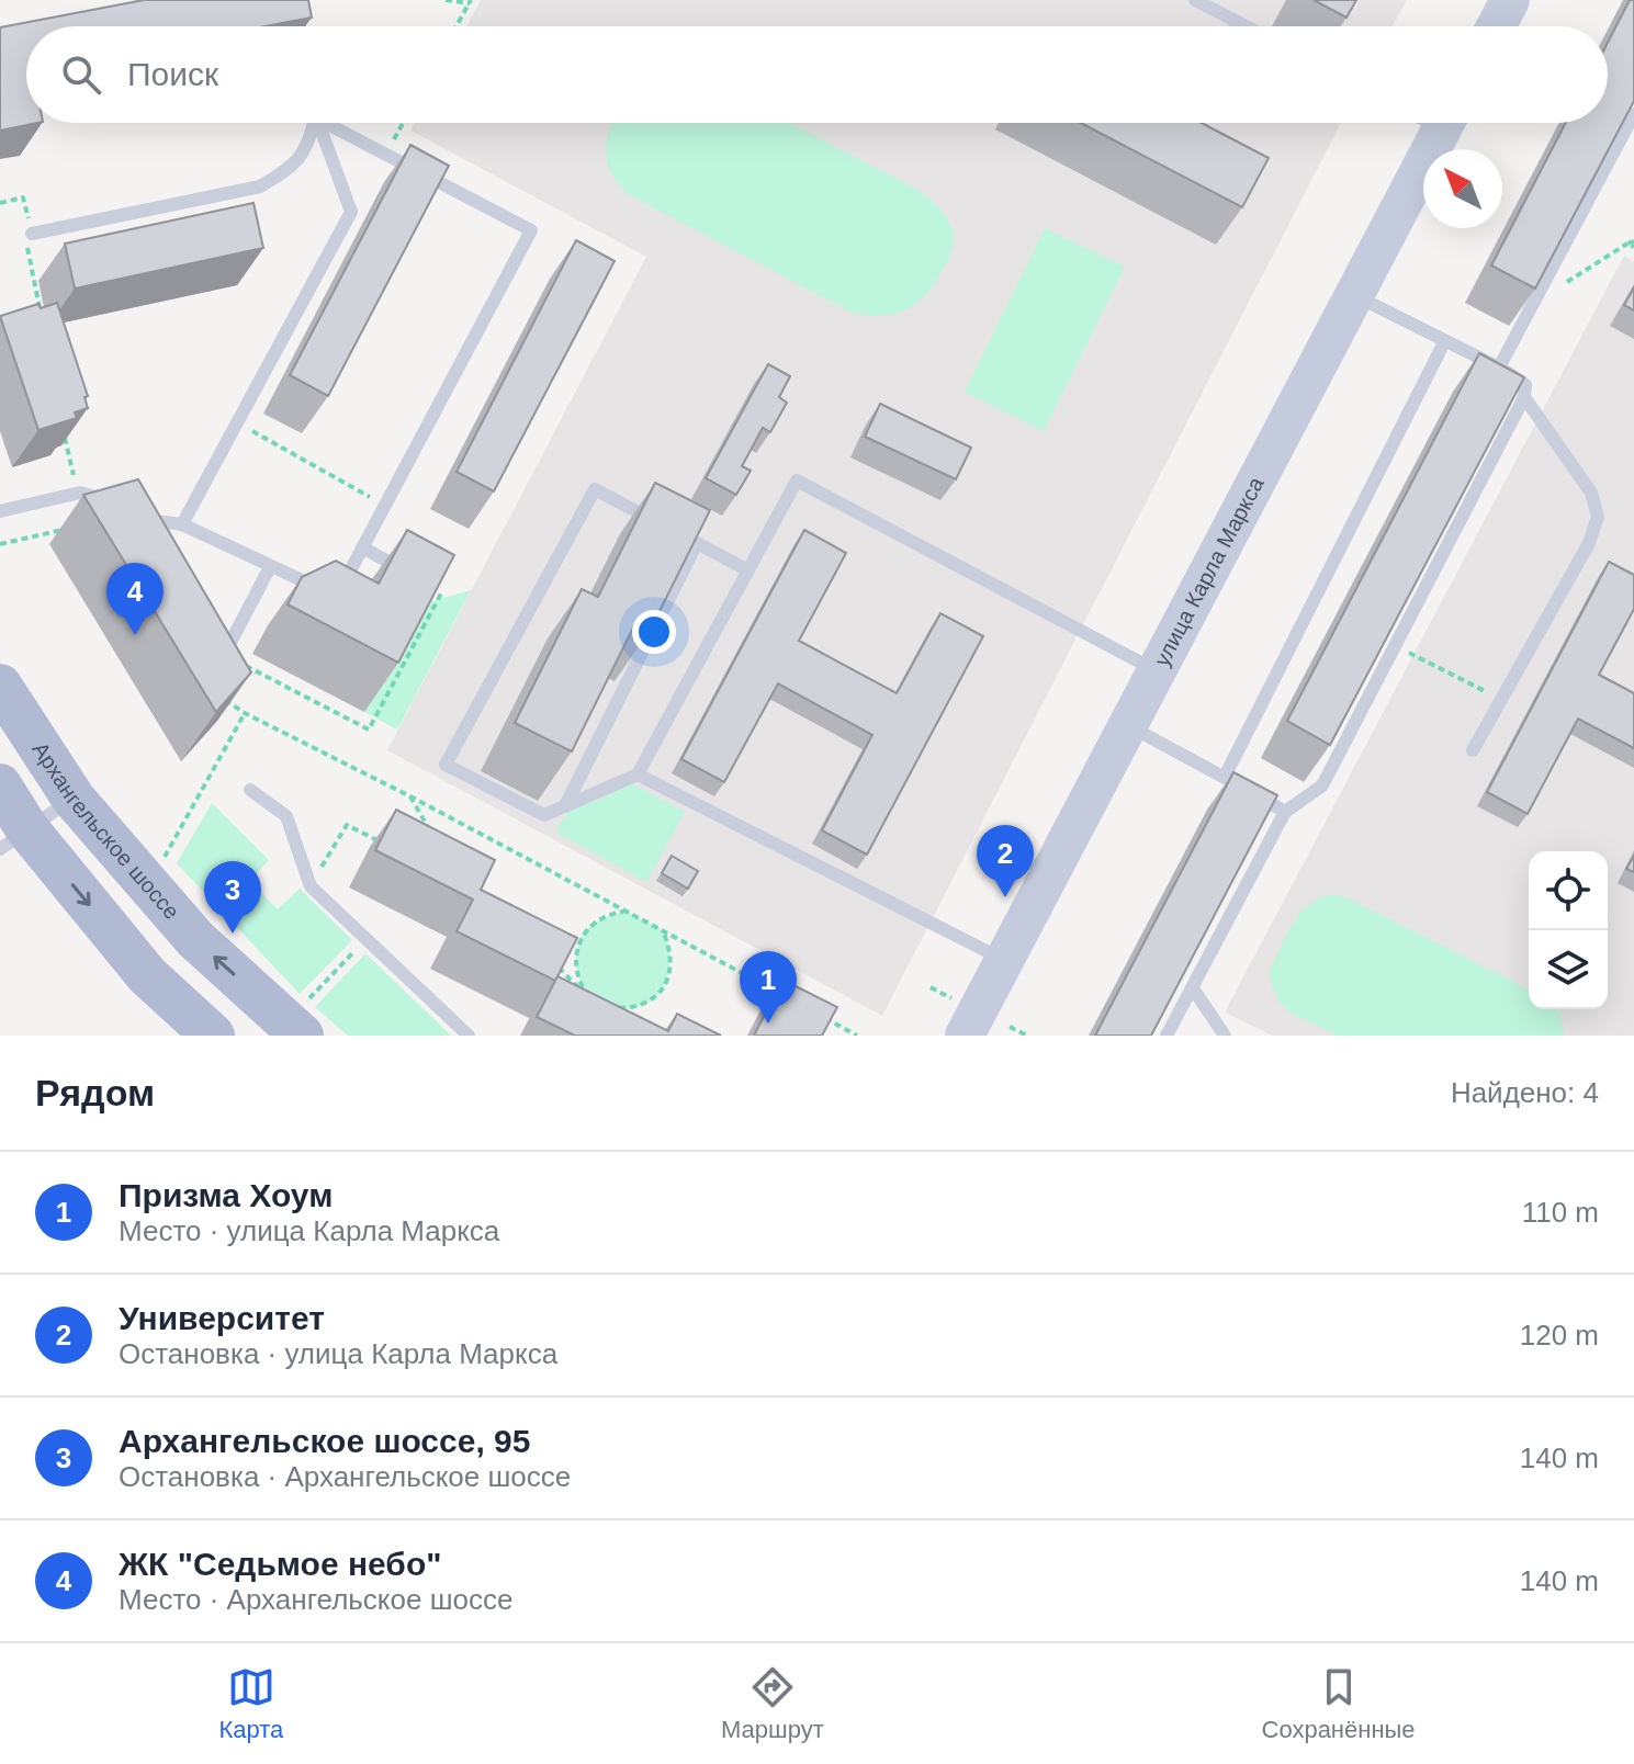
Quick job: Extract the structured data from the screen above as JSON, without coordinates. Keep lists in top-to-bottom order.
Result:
{
  "streets": {
    "main road": ["Архангельское шоссе"],
    "street": ["улица Карла Маркса"]
  },
  "north": "top left",
  "page": {
    "search": "Поиск",
    "pins": [
      "4",
      "2",
      "3",
      "1"
    ],
    "heading": ["Рядом", "Найдено: 4"],
    "list": [
      {
        "mark": "1",
        "name": "Призма Хоум",
        "note": "Место · улица Карла Маркса",
        "value": "110 m"
      },
      {
        "mark": "2",
        "name": "Университет",
        "note": "Остановка · улица Карла Маркса",
        "value": "120 m"
      },
      {
        "mark": "3",
        "name": "Архангельское шоссе, 95",
        "note": "Остановка · Архангельское шоссе",
        "value": "140 m"
      },
      {
        "mark": "4",
        "name": "ЖК \"Седьмое небо\"",
        "note": "Место · Архангельское шоссе",
        "value": "140 m"
      }
    ],
    "nav": ["Карта", "Маршрут", "Сохранённые"]
  }
}
